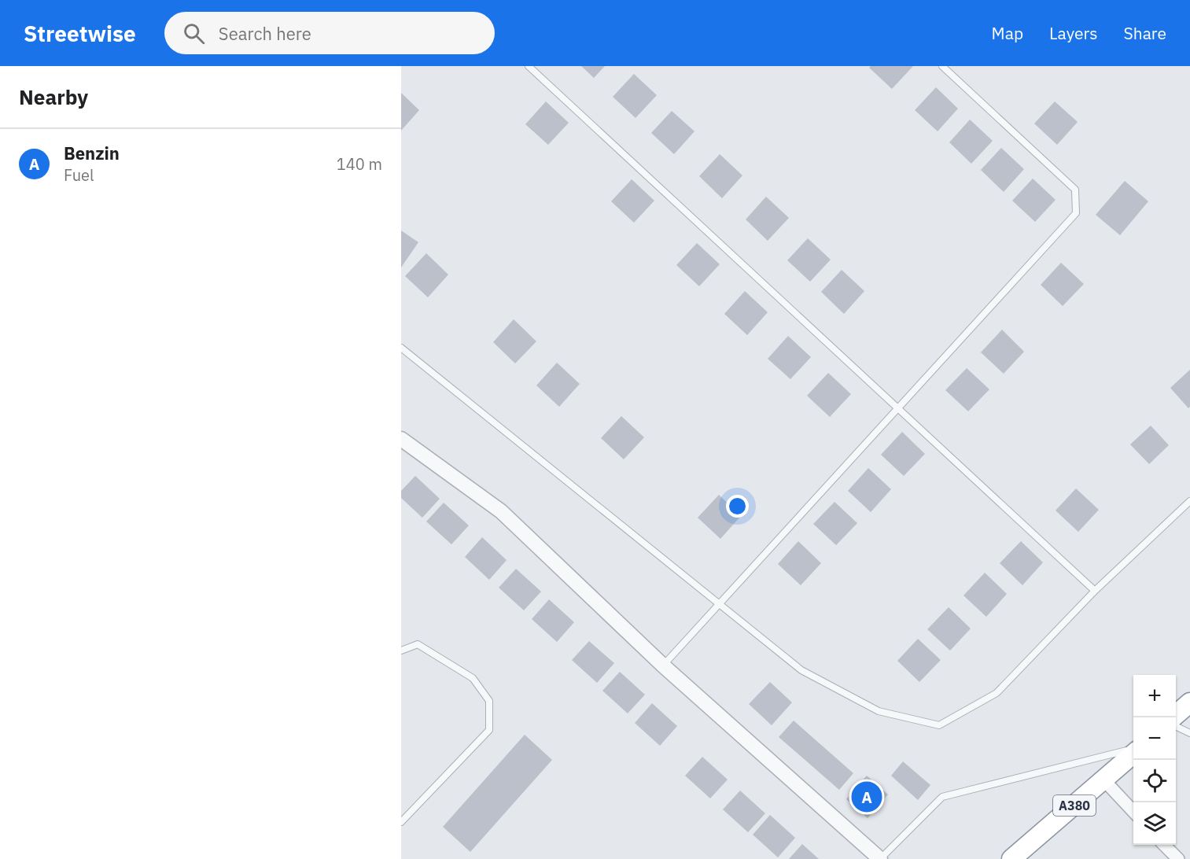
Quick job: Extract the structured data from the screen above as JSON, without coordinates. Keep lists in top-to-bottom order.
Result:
{
  "streets": {
    "highway": ["A380"]
  },
  "page": {
    "header": "Streetwise",
    "search": "Search here",
    "nav": ["Map", "Layers", "Share"],
    "heading": "Nearby",
    "list": [
      {
        "mark": "A",
        "name": "Benzin",
        "note": "Fuel",
        "value": "140 m"
      }
    ],
    "map_buttons": ["+", "−"],
    "pins": "A"
  }
}
